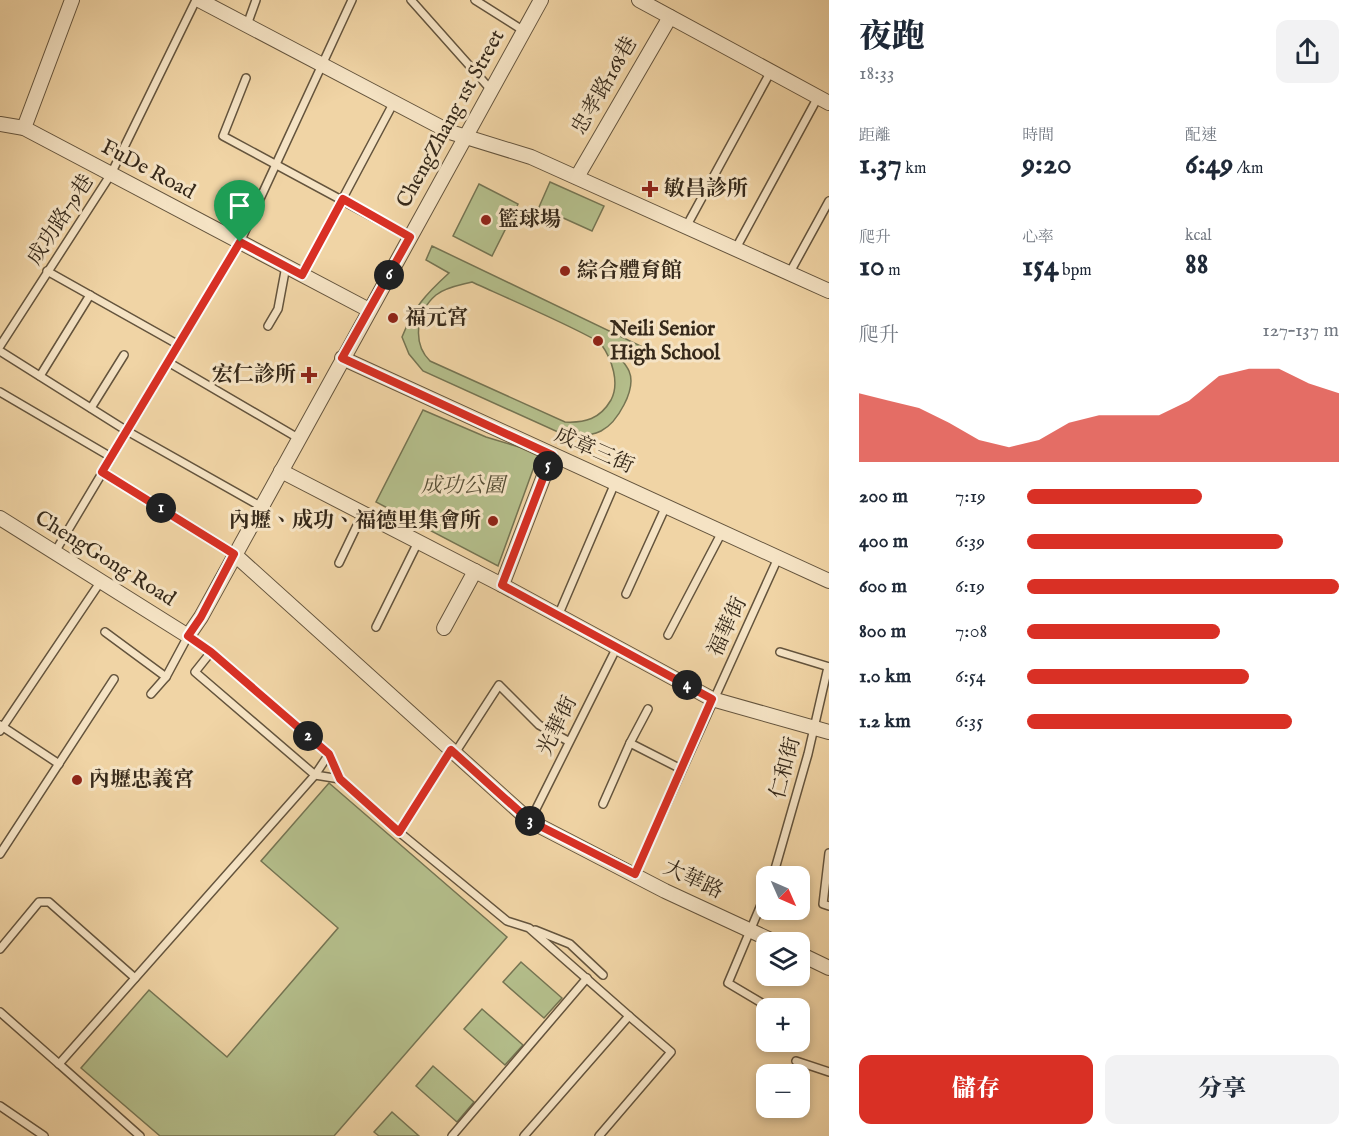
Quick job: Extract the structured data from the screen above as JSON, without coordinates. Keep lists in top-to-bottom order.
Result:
{
  "streets": {
    "street": [
      "忠孝路168巷",
      "ChengZhang 1st Street",
      "FuDe Road",
      "成章三街",
      "ChengGong Road",
      "大華路"
    ],
    "lane": [
      "成功路79巷",
      "福華街",
      "光華街",
      "仁和街"
    ]
  },
  "crossings": [
    ["ChengZhang 1st Street", "FuDe Road"],
    ["ChengZhang 1st Street", "成章三街"],
    ["ChengZhang 1st Street", "ChengGong Road"],
    ["ChengZhang 1st Street", "大華路"],
    ["FuDe Road", "成功路79巷"],
    ["成章三街", "福華街"],
    ["福華街", "大華路"],
    ["光華街", "大華路"]
  ],
  "parks": ["成功公園"],
  "places": {
    "health": ["敏昌診所", "宏仁診所"],
    "other": [
      "籃球場",
      "綜合體育館",
      "福元宮",
      "Neili Senior High School",
      "內壢、成功、福德里集會所",
      "內壢忠義宮"
    ]
  },
  "north": "bottom right",
  "page": {
    "heading": ["夜跑", "18:33"],
    "stats": [
      ["距離", "1.37 km"],
      ["時間", "9:20"],
      ["配速", "6:49 /km"],
      ["爬升", "10 m"],
      ["心率", "154 bpm"],
      ["kcal", "88"]
    ],
    "pins": [
      "6",
      "5",
      "1",
      "4",
      "2",
      "3"
    ],
    "chart": ["爬升", "127–137 m"],
    "list": [
      {
        "name": "200 m",
        "note": "7:19"
      },
      {
        "name": "400 m",
        "note": "6:39"
      },
      {
        "name": "600 m",
        "note": "6:19"
      },
      {
        "name": "800 m",
        "note": "7:08"
      },
      {
        "name": "1.0 km",
        "note": "6:54"
      },
      {
        "name": "1.2 km",
        "note": "6:35"
      }
    ],
    "map_buttons": ["+", "−"],
    "buttons": ["儲存", "分享"]
  }
}
